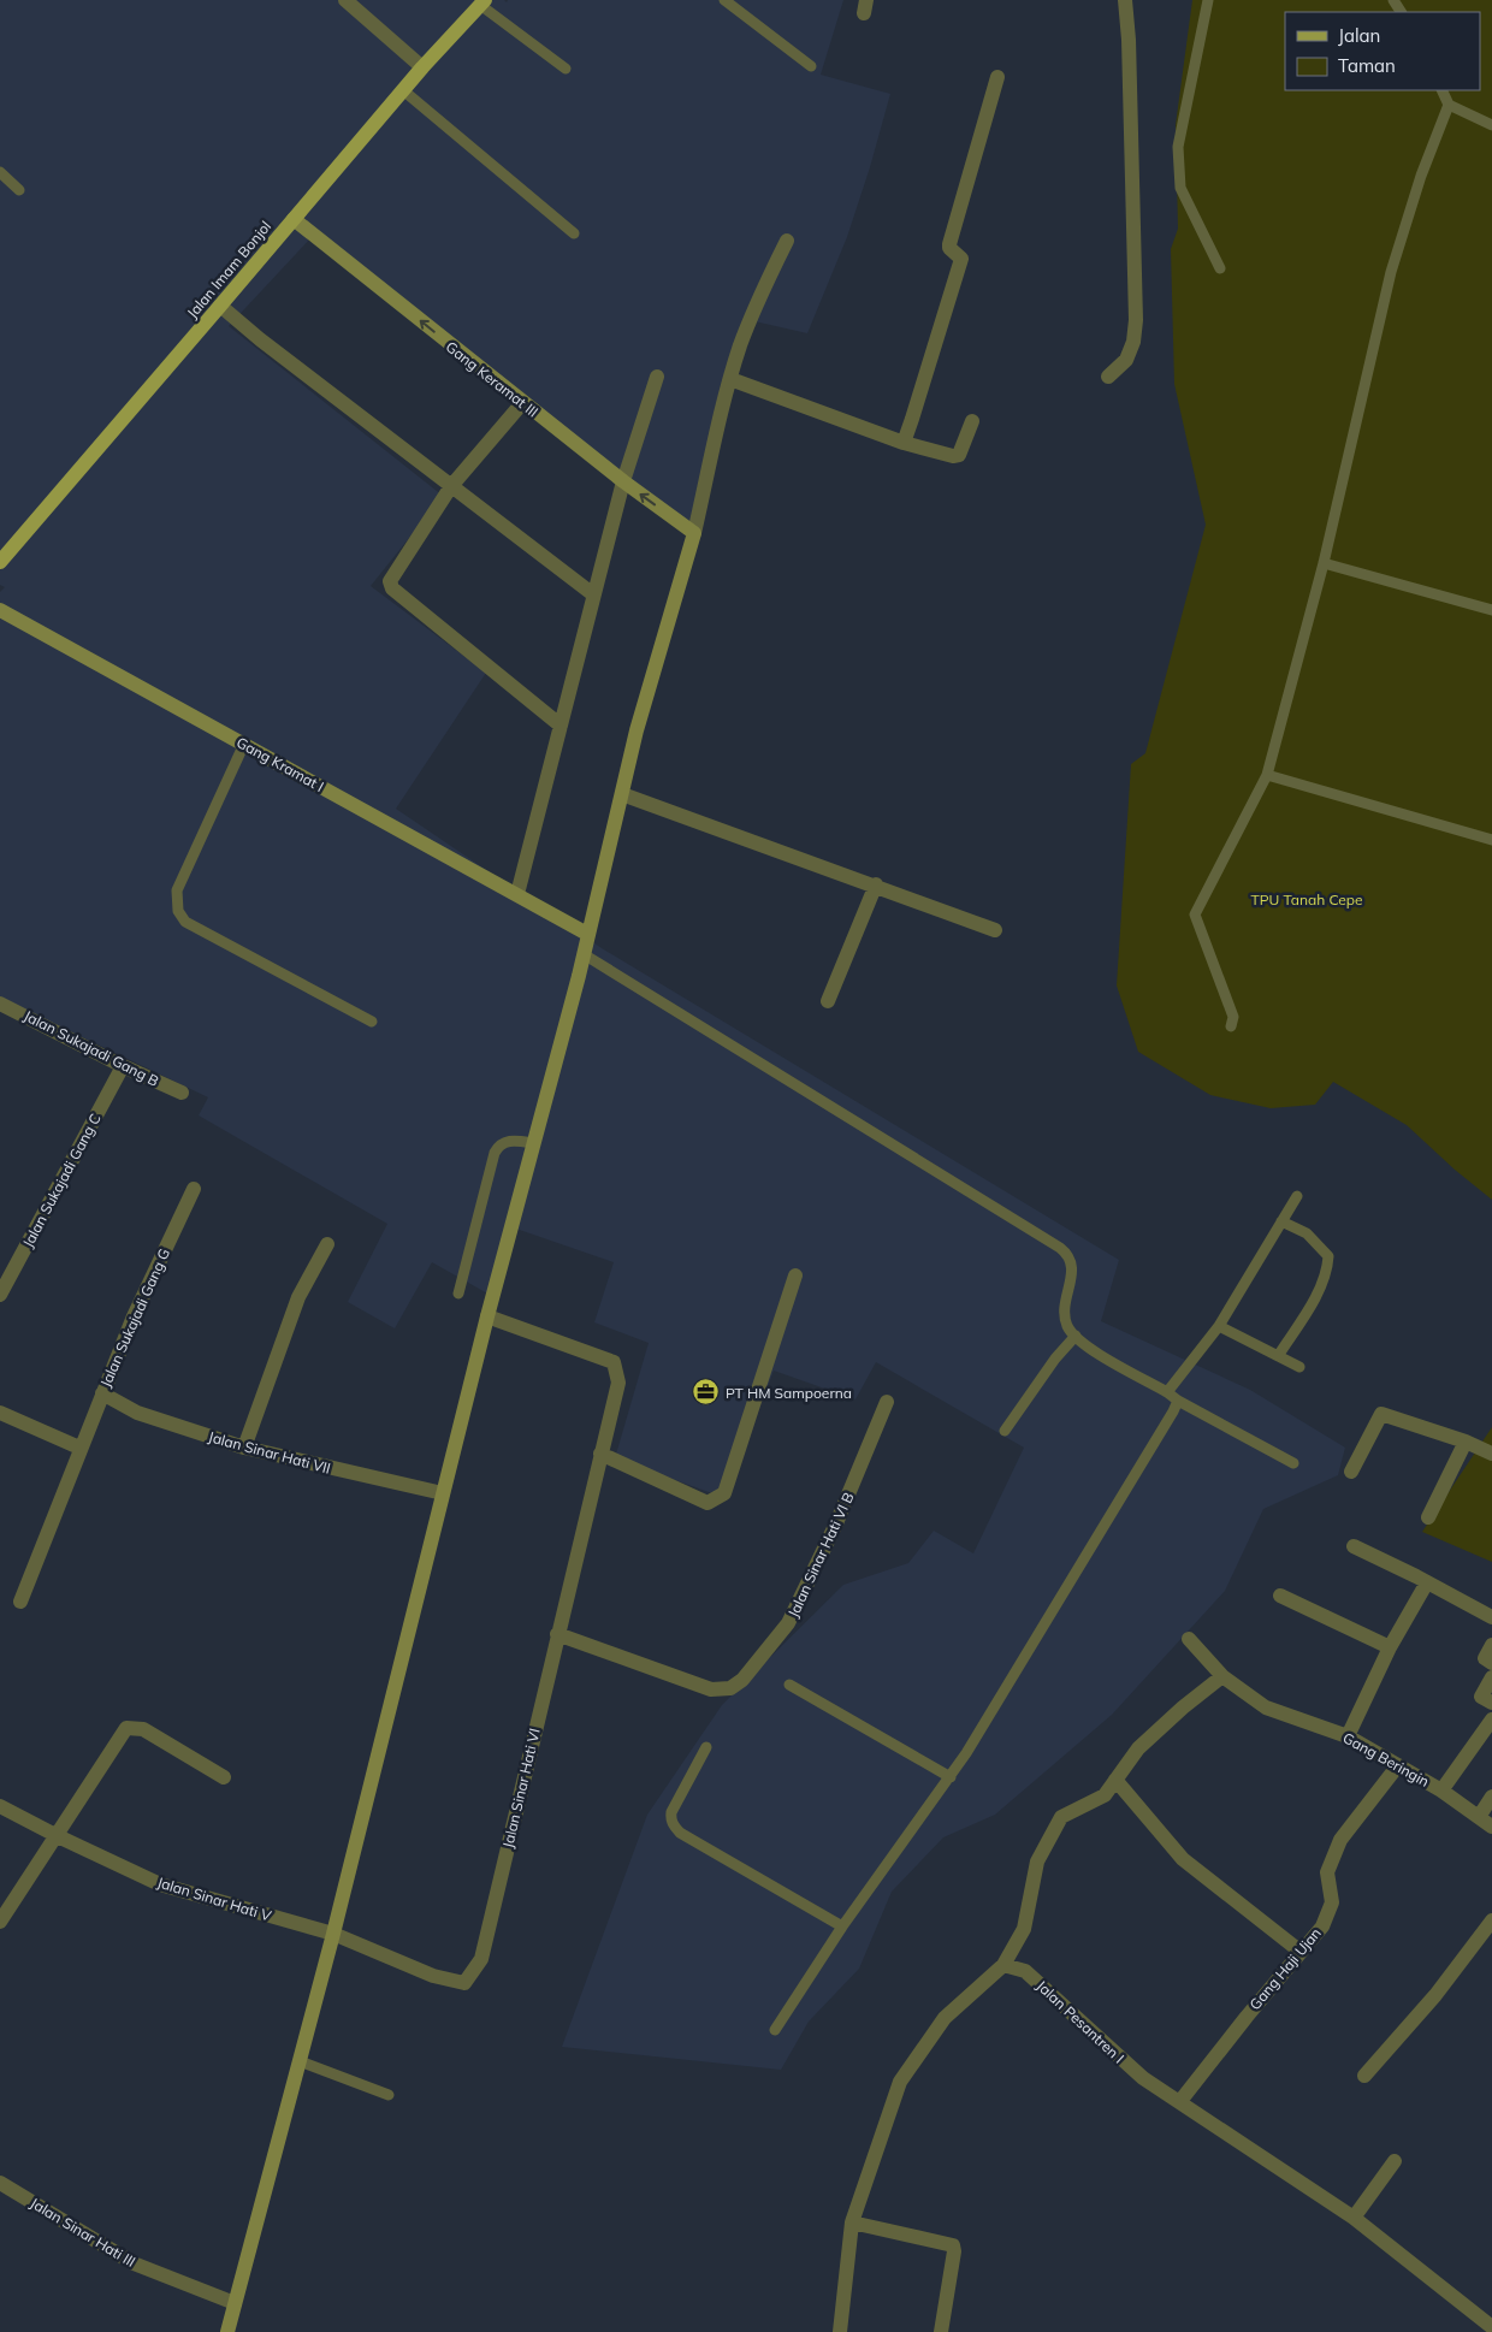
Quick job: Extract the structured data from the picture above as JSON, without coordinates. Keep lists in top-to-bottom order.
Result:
{
  "streets": {
    "main road": ["Jalan Imam Bonjol"],
    "street": [
      "Gang Keramat III",
      "Gang Kramat I",
      "Jalan Sukajadi Gang B",
      "Jalan Sukajadi Gang C",
      "Jalan Sukajadi Gang G",
      "Jalan Sinar Hati VII",
      "Jalan Sinar Hati VI B",
      "Gang Beringin",
      "Jalan Sinar Hati VI",
      "Jalan Sinar Hati V",
      "Gang Haji Ujan",
      "Jalan Pesantren I",
      "Jalan Sinar Hati III"
    ]
  },
  "crossings": [
    ["Jalan Imam Bonjol", "Gang Keramat III"],
    ["Jalan Sukajadi Gang B", "Jalan Sukajadi Gang C"],
    ["Jalan Sukajadi Gang G", "Jalan Sinar Hati VII"],
    ["Jalan Sinar Hati VI B", "Jalan Sinar Hati VI"],
    ["Gang Beringin", "Gang Haji Ujan"],
    ["Jalan Sinar Hati VI", "Jalan Sinar Hati V"],
    ["Gang Haji Ujan", "Jalan Pesantren I"]
  ],
  "parks": ["TPU Tanah Cepe"],
  "places": {
    "office": ["PT HM Sampoerna"]
  },
  "legend": ["Jalan", "Taman"]
}
